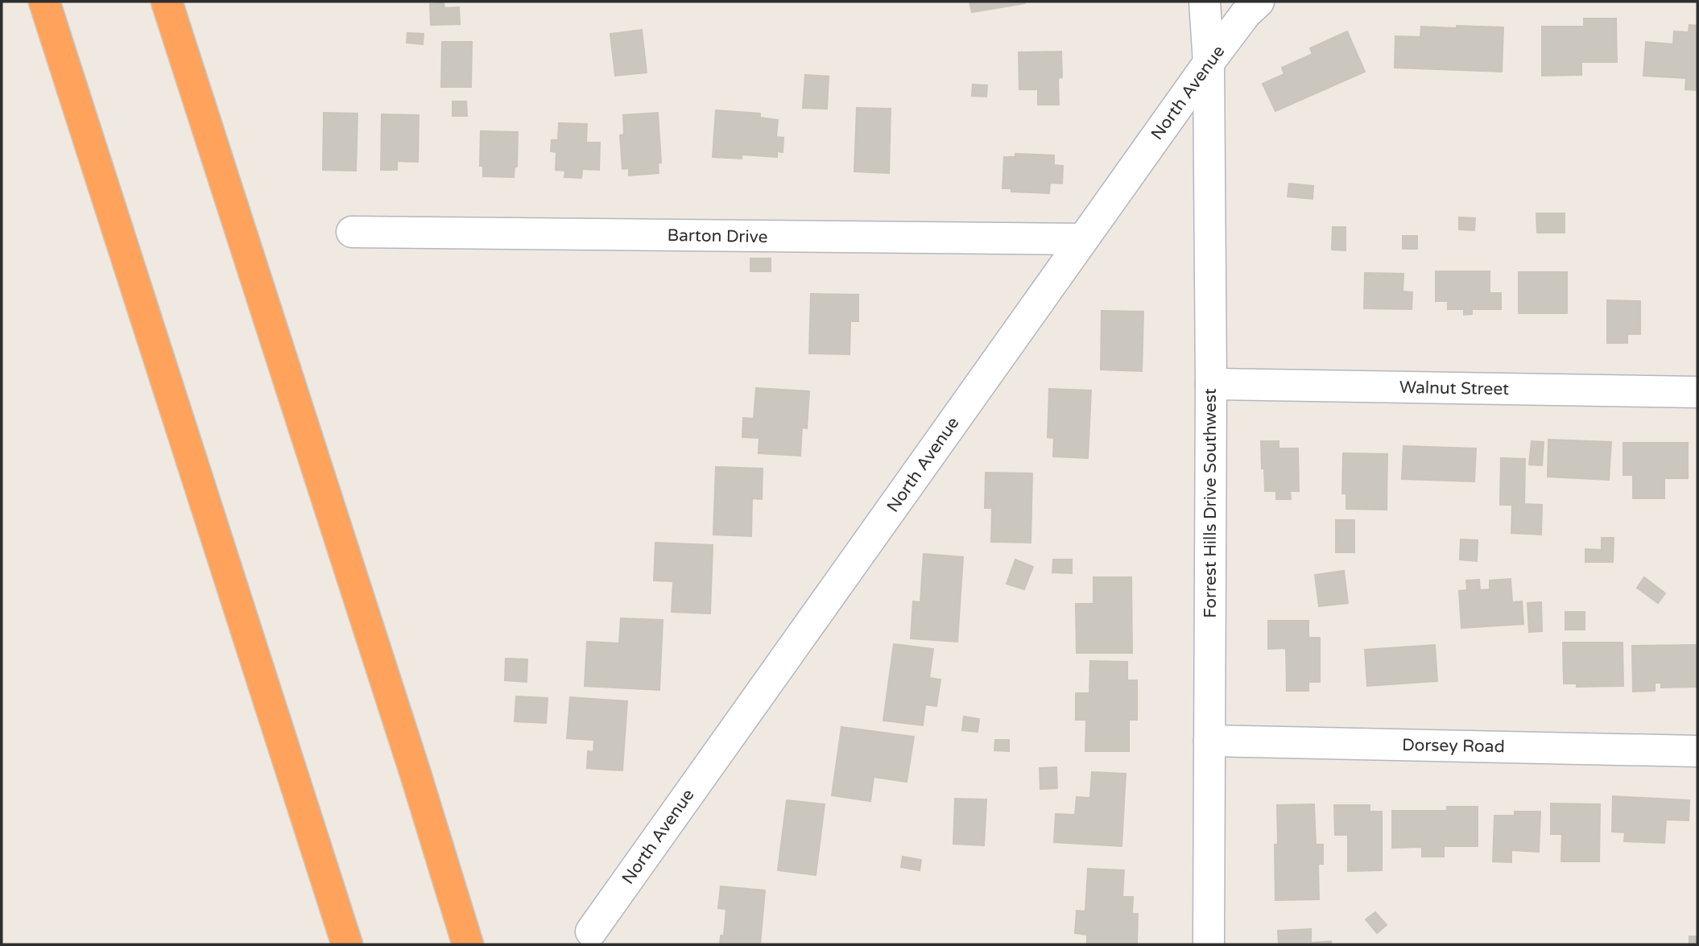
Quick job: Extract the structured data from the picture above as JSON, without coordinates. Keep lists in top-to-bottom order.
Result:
{
  "streets": {
    "street": [
      "North Avenue",
      "Barton Drive",
      "Walnut Street",
      "Forrest Hills Drive Southwest",
      "Dorsey Road"
    ]
  },
  "crossings": [
    ["North Avenue", "Barton Drive"],
    ["North Avenue", "Forrest Hills Drive Southwest"],
    ["Walnut Street", "Forrest Hills Drive Southwest"],
    ["Forrest Hills Drive Southwest", "Dorsey Road"]
  ]
}
